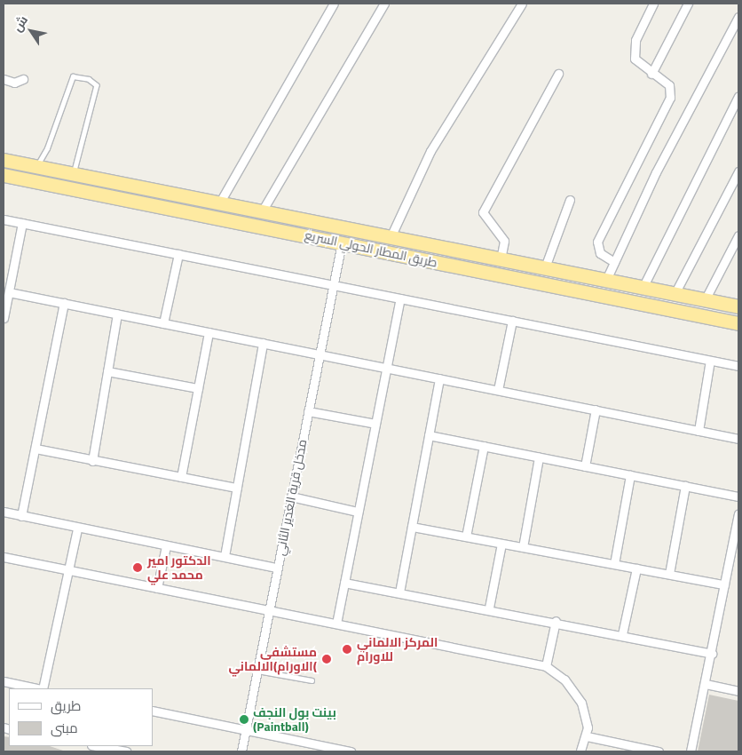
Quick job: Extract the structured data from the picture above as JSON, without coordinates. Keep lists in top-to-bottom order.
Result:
{
  "streets": {
    "highway": ["طريق المطار الحولي السريع"],
    "street": ["مدخل قرية الغدير الثاني"]
  },
  "crossings": [
    ["طريق المطار الحولي السريع", "مدخل قرية الغدير الثاني"]
  ],
  "places": [
    "الدكتور امير محمد علي",
    "المركز الالماني للاورام",
    "مستشفى الاورام)الالماني(",
    "بينت بول النجف (Paintball)"
  ],
  "legend": ["طريق", "مبنى"],
  "north": "top left"
}
